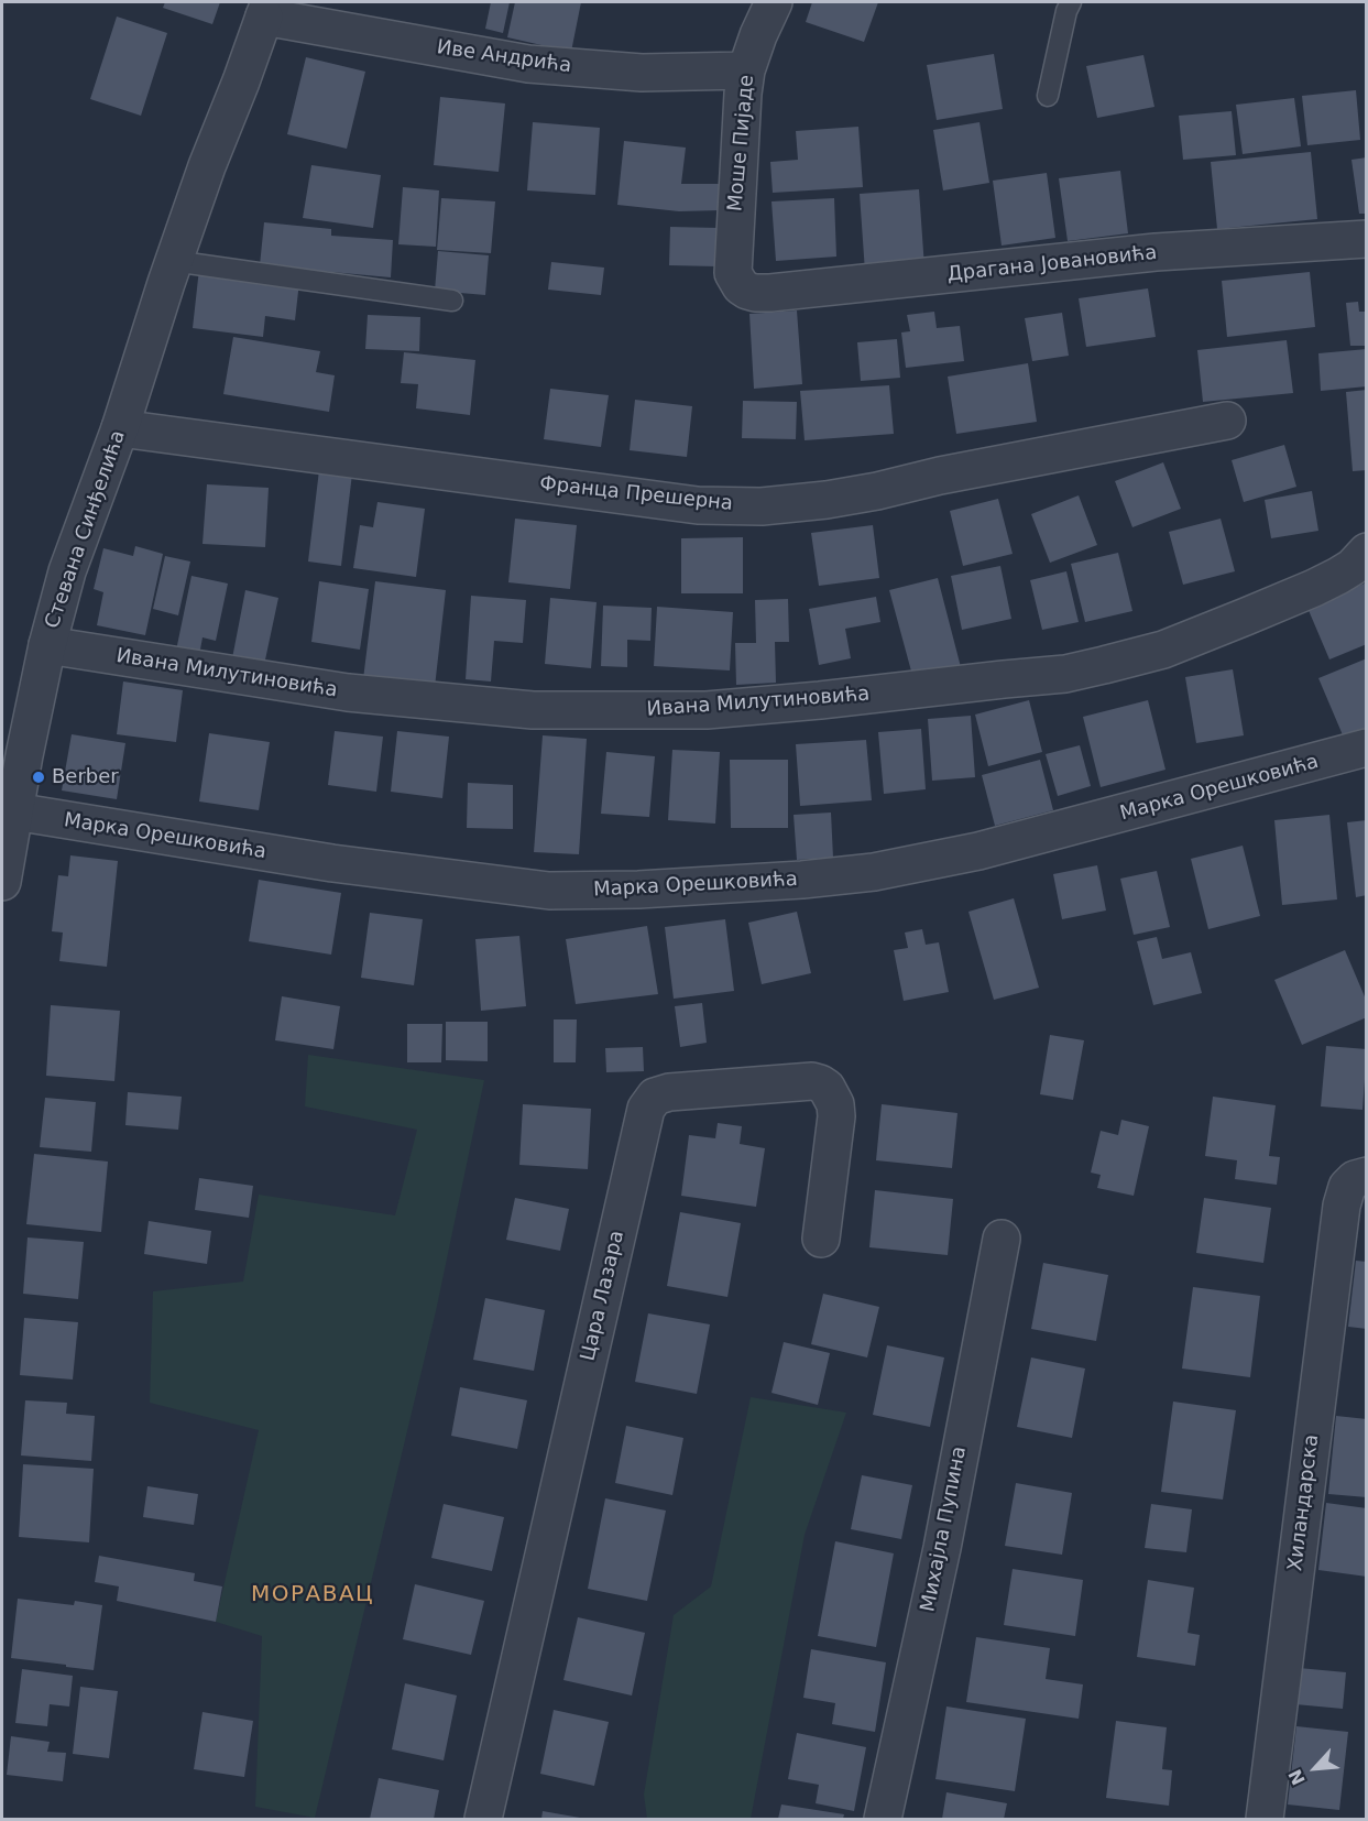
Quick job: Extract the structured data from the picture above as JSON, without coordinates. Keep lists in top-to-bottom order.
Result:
{
  "streets": {
    "street": [
      "Иве Андрића",
      "Моше Пијаде",
      "Драгана Јовановића",
      "Франца Прешерна",
      "Стевана Синђелића",
      "Ивана Милутиновића",
      "Марка Орешковића",
      "Цара Лазара",
      "Хиландарска",
      "Михајла Пупина"
    ]
  },
  "crossings": [
    ["Иве Андрића", "Моше Пијаде"],
    ["Иве Андрића", "Стевана Синђелића"],
    ["Моше Пијаде", "Драгана Јовановића"],
    ["Франца Прешерна", "Стевана Синђелића"],
    ["Стевана Синђелића", "Ивана Милутиновића"],
    ["Стевана Синђелића", "Марка Орешковића"]
  ],
  "districts": ["МОРАВАЦ"],
  "places": ["Berber"],
  "north": "bottom left"
}
